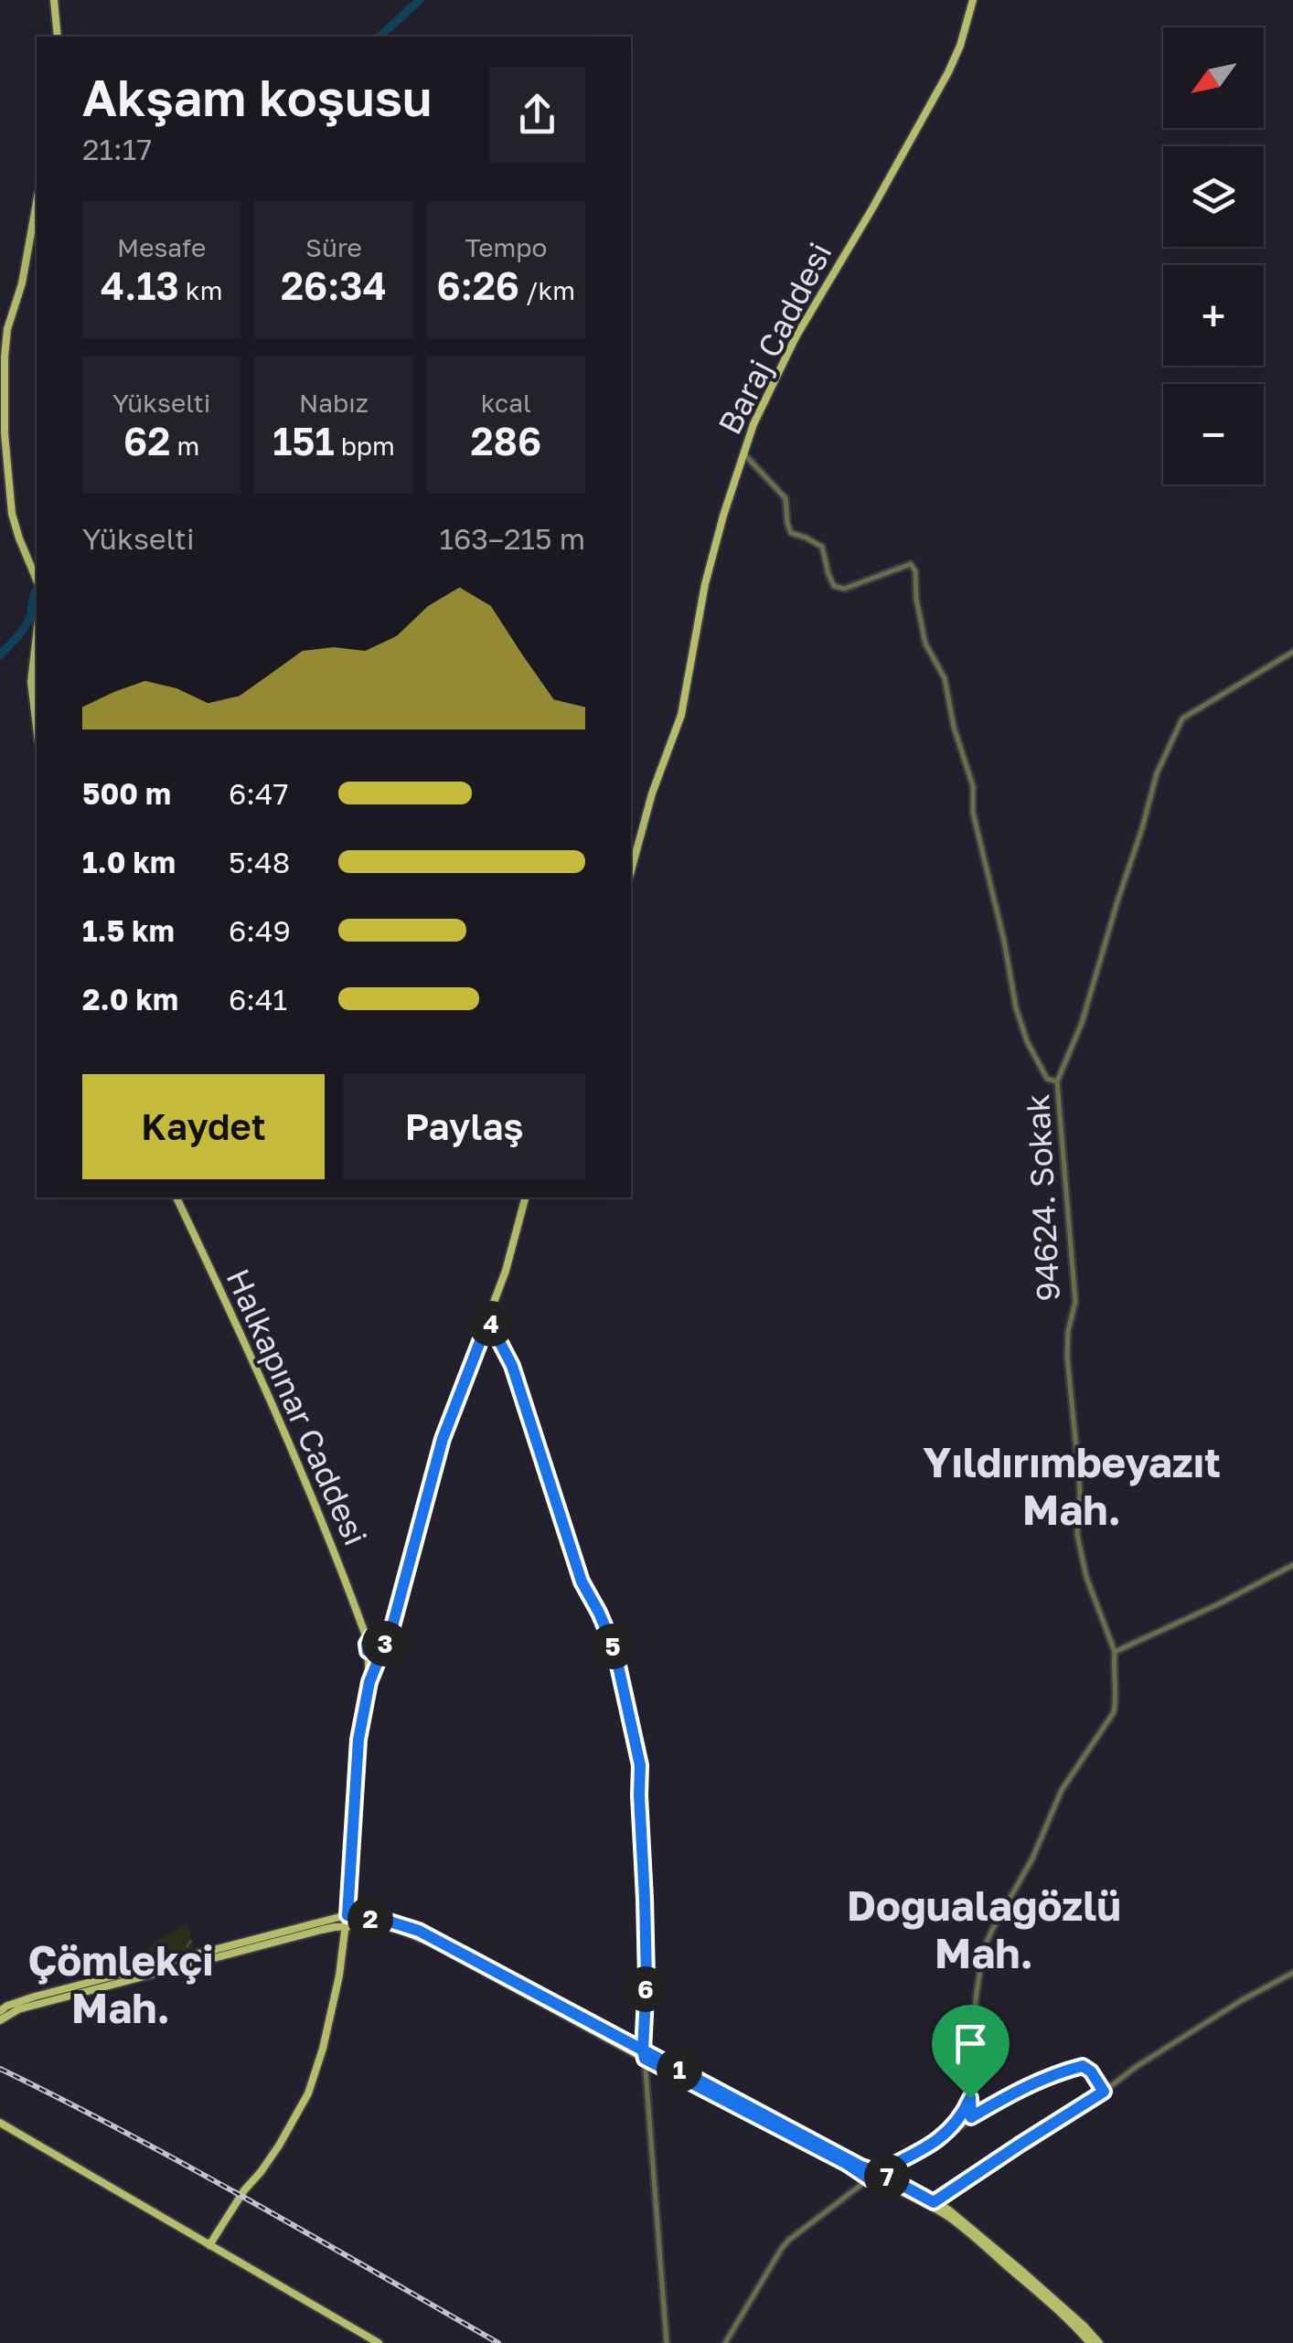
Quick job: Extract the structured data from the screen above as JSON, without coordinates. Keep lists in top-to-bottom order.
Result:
{
  "streets": {
    "main road": ["Baraj Caddesi", "Halkapınar Caddesi"],
    "street": ["94624. Sokak"]
  },
  "districts": ["Yıldırımbeyazıt Mah.", "Doğualagözlü Mah.", "Çömlekçi Mah."],
  "north": "bottom left",
  "page": {
    "map_buttons": ["+", "−"],
    "heading": ["Akşam koşusu", "21:17"],
    "stats": [
      ["Mesafe", "4.13 km"],
      ["Süre", "26:34"],
      ["Tempo", "6:26 /km"],
      ["Yükselti", "62 m"],
      ["Nabız", "151 bpm"],
      ["kcal", "286"]
    ],
    "chart": ["Yükselti", "163–215 m"],
    "list": [
      {
        "name": "500 m",
        "note": "6:47"
      },
      {
        "name": "1.0 km",
        "note": "5:48"
      },
      {
        "name": "1.5 km",
        "note": "6:49"
      },
      {
        "name": "2.0 km",
        "note": "6:41"
      }
    ],
    "buttons": ["Kaydet", "Paylaş"],
    "pins": [
      "4",
      "3",
      "5",
      "2",
      "6",
      "1",
      "7"
    ]
  }
}
